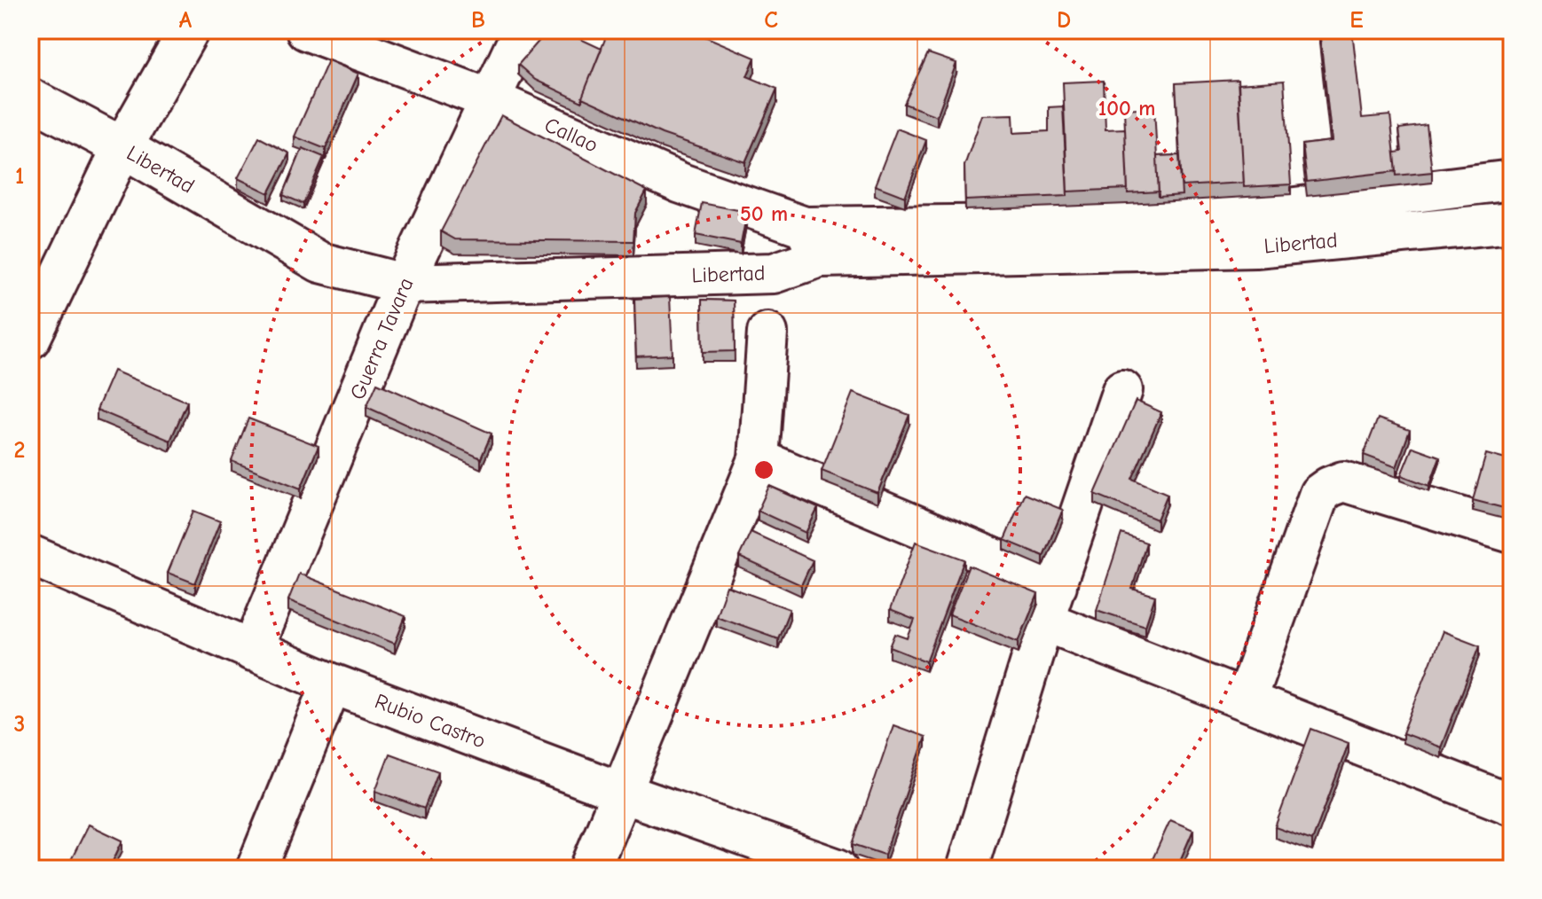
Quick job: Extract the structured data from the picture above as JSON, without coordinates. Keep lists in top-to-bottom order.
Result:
{
  "streets": {
    "street": [
      "Callao",
      "Libertad",
      "Guerra Tavara",
      "Rubio Castro"
    ]
  },
  "crossings": [
    ["Callao", "Libertad"],
    ["Callao", "Guerra Tavara"],
    ["Libertad", "Guerra Tavara"],
    ["Guerra Tavara", "Rubio Castro"]
  ],
  "grid": {
    "columns": [
      "A",
      "B",
      "C",
      "D",
      "E"
    ],
    "rows": ["1", "2", "3"]
  },
  "rings": ["100 m", "50 m"]
}
